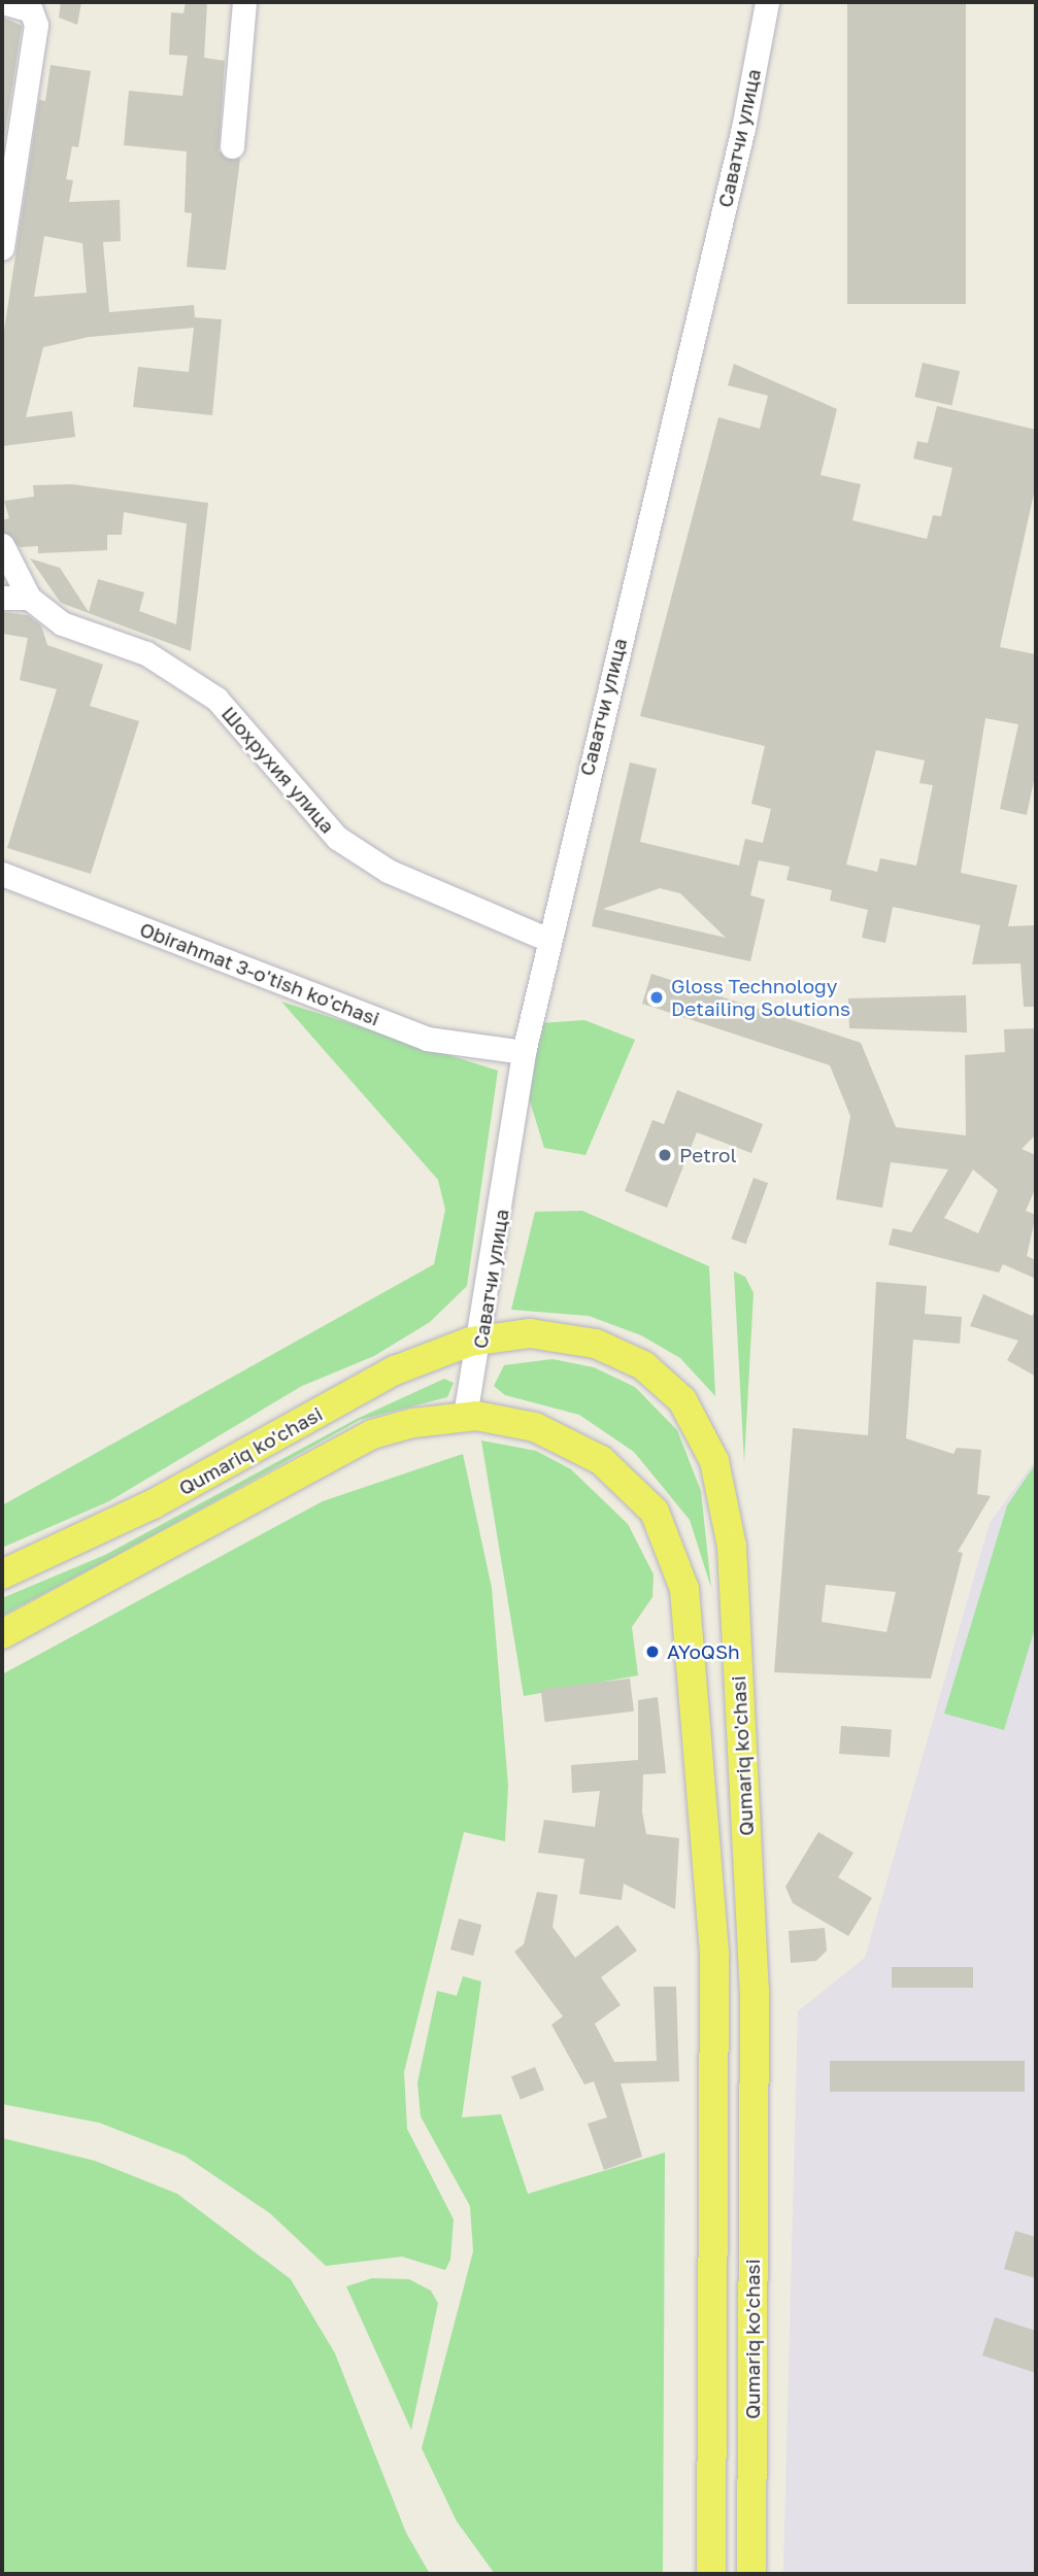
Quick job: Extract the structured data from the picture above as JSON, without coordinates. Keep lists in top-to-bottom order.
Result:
{
  "streets": {
    "main road": ["Qumariq ko'chasi"],
    "street": ["Саватчи улица", "Шохрухия улица", "Obirahmat 3-o'tish ko'chasi"]
  },
  "crossings": [
    ["Саватчи улица", "Шохрухия улица"],
    ["Саватчи улица", "Obirahmat 3-o'tish ko'chasi"],
    ["Саватчи улица", "Qumariq ko'chasi"]
  ],
  "places": ["Gloss Technology Detailing Solutions", "Petrol", "AYoQSh"]
}
